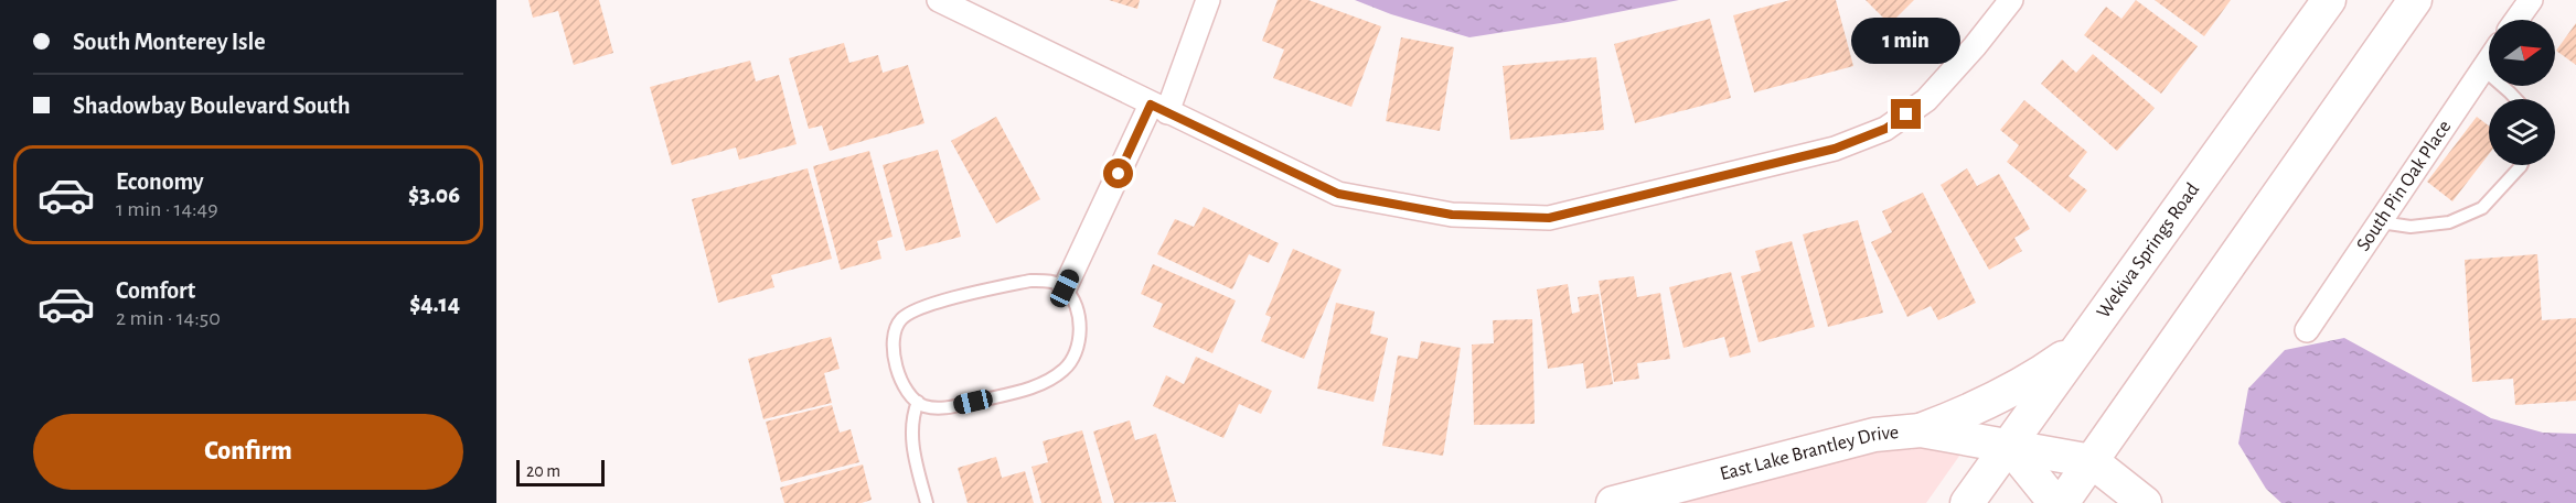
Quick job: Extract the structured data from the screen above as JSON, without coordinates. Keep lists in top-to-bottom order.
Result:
{
  "streets": {
    "main road": ["Wekiva Springs Road", "East Lake Brantley Drive"],
    "street": ["South Pin Oak Place"]
  },
  "crossings": [
    ["Wekiva Springs Road", "East Lake Brantley Drive"]
  ],
  "scale_bar": "20 m",
  "north": "right",
  "page": {
    "banner": ["South Monterey Isle", "Shadowbay Boulevard South"],
    "bubble": "1 min",
    "list": [
      {
        "name": "Economy",
        "note": "1 min · 14:49",
        "value": "$3.06"
      },
      {
        "name": "Comfort",
        "note": "2 min · 14:50",
        "value": "$4.14"
      }
    ],
    "buttons": "Confirm",
    "scale": "20 m"
  }
}
